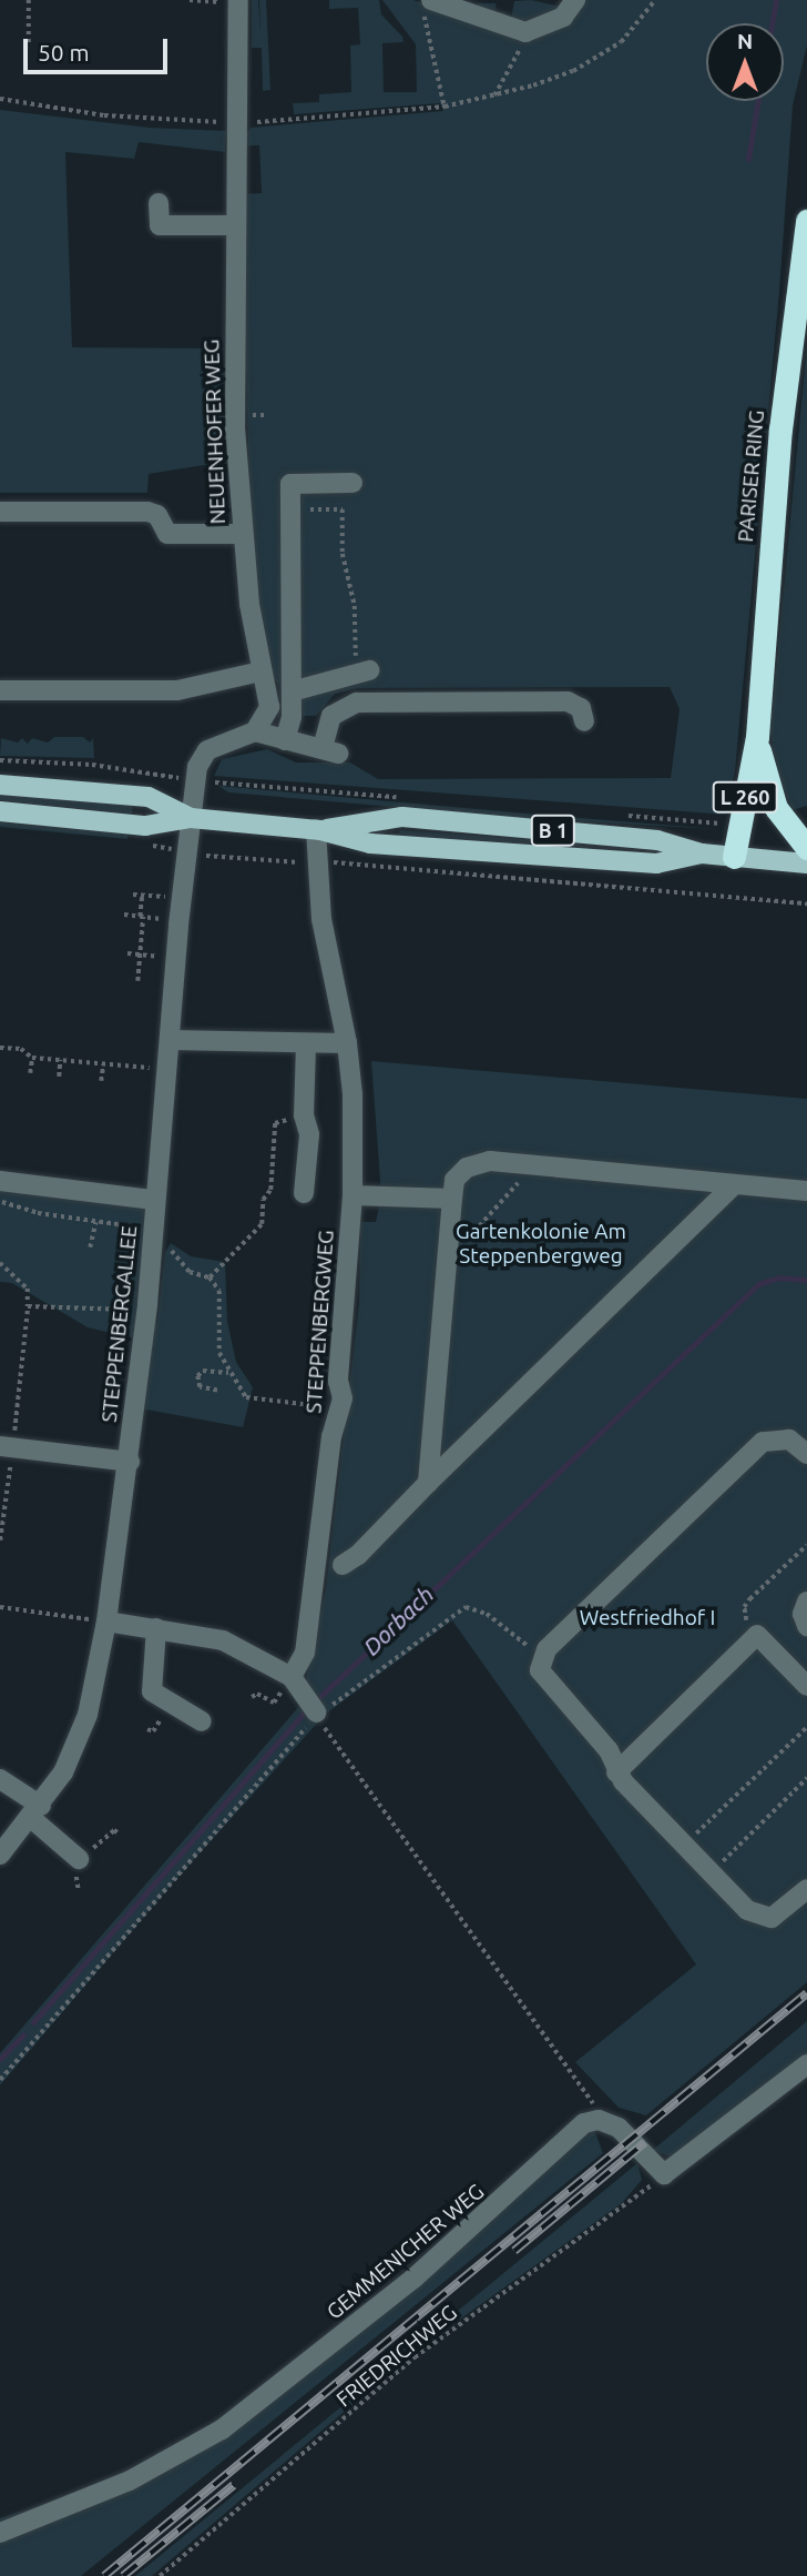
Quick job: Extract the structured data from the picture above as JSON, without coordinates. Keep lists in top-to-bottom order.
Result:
{
  "streets": {
    "highway": ["PARISER RING", "L 260"],
    "main road": ["B 1"],
    "street": [
      "NEUENHOFER WEG",
      "STEPPENBERGWEG",
      "STEPPENBERGALLEE",
      "GEMMENICHER WEG"
    ],
    "path": ["FRIEDRICHWEG"]
  },
  "crossings": [
    ["PARISER RING", "L 260"],
    ["L 260", "B 1"],
    ["B 1", "STEPPENBERGWEG"],
    ["B 1", "STEPPENBERGALLEE"]
  ],
  "water": ["Dorbach"],
  "parks": ["Gartenkolonie Am Steppenbergweg", "Westfriedhof I"],
  "scale_bar": "50 m",
  "north": "top"
}
